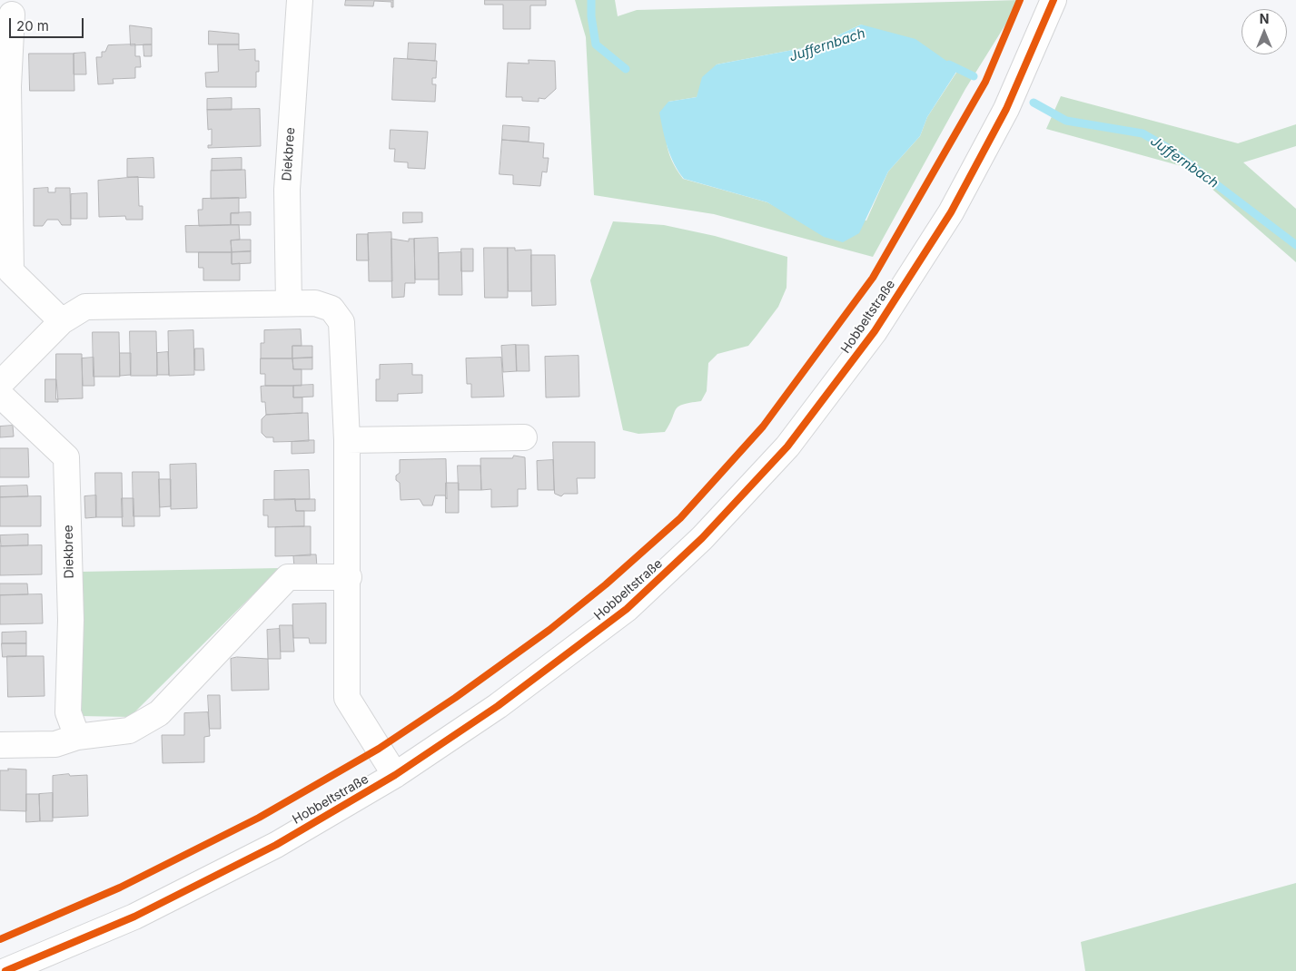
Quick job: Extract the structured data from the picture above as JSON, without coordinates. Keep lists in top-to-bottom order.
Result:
{
  "streets": {
    "street": ["Diekbree", "Hobbeltstraße"]
  },
  "water": ["Juffernbach"],
  "scale_bar": "20 m",
  "north": "top"
}
